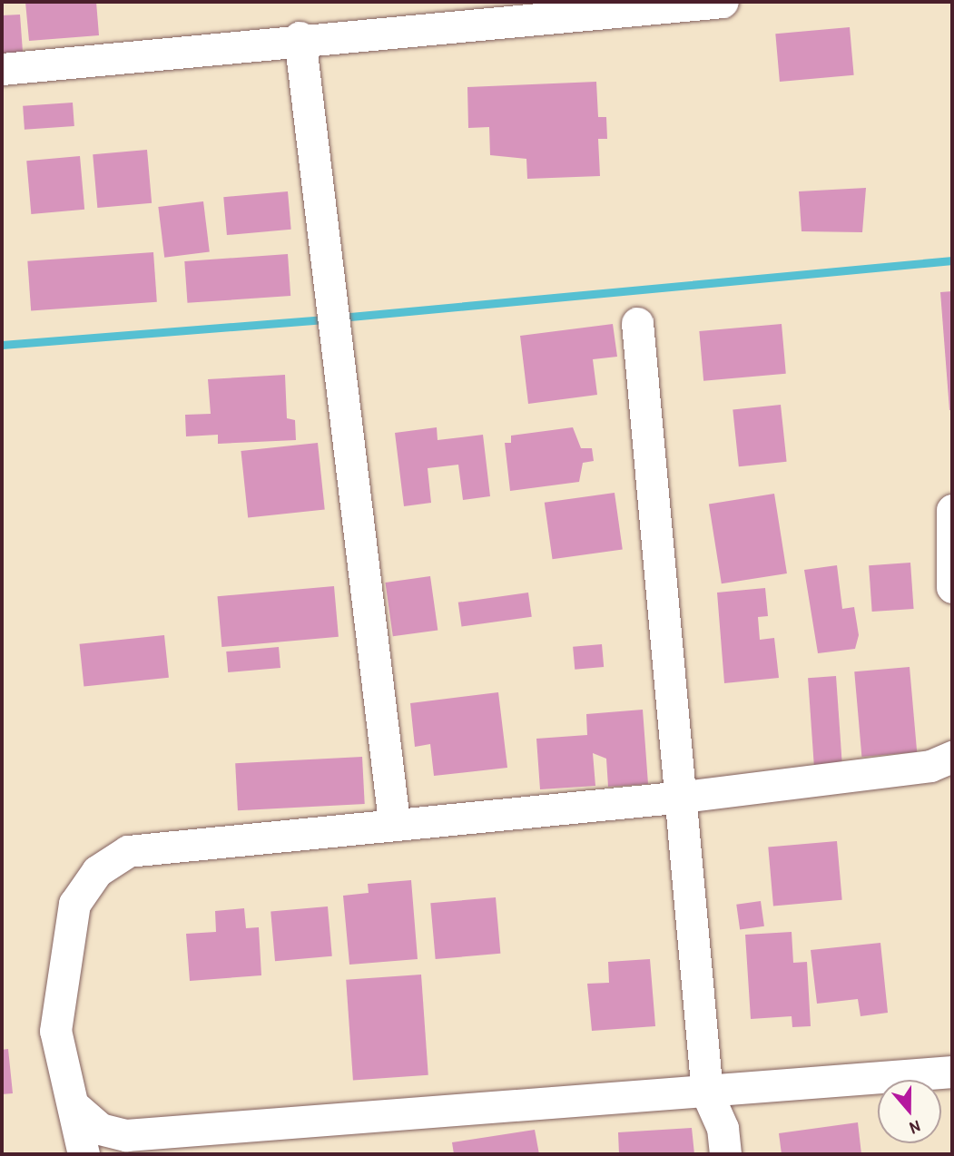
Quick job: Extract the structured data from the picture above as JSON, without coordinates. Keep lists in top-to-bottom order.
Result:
{
  "north": "bottom"
}
